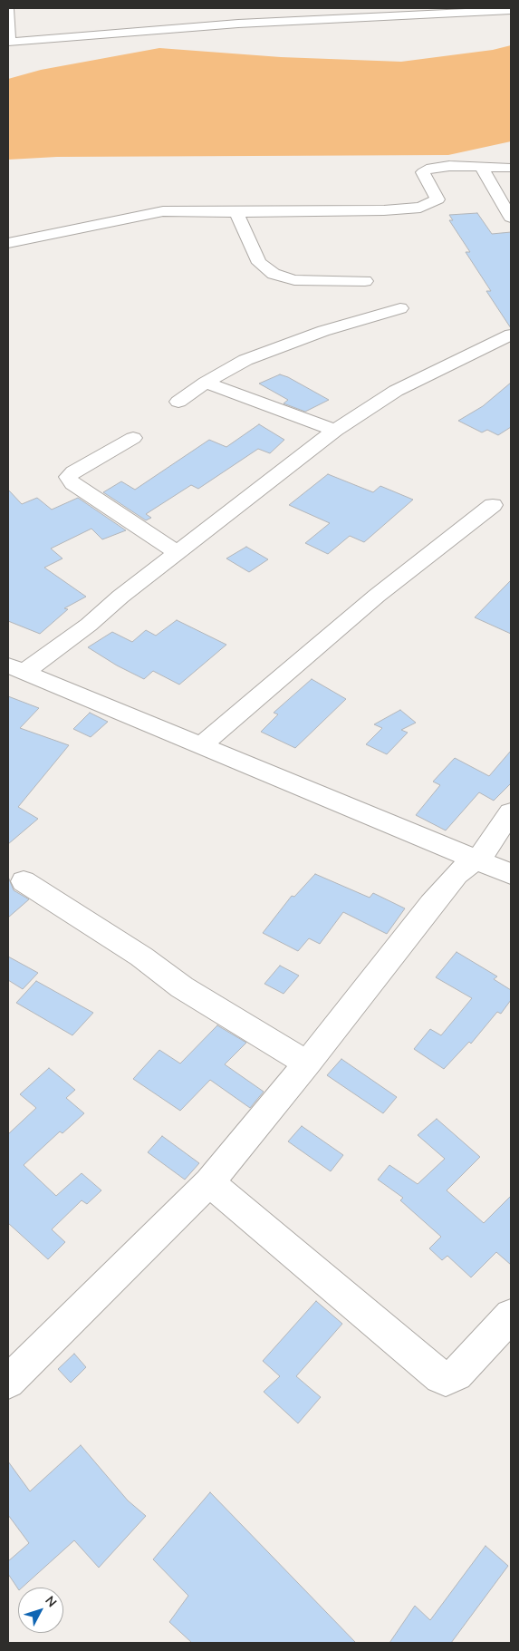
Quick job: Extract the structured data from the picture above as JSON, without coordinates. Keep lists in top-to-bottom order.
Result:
{
  "north": "top right"
}
